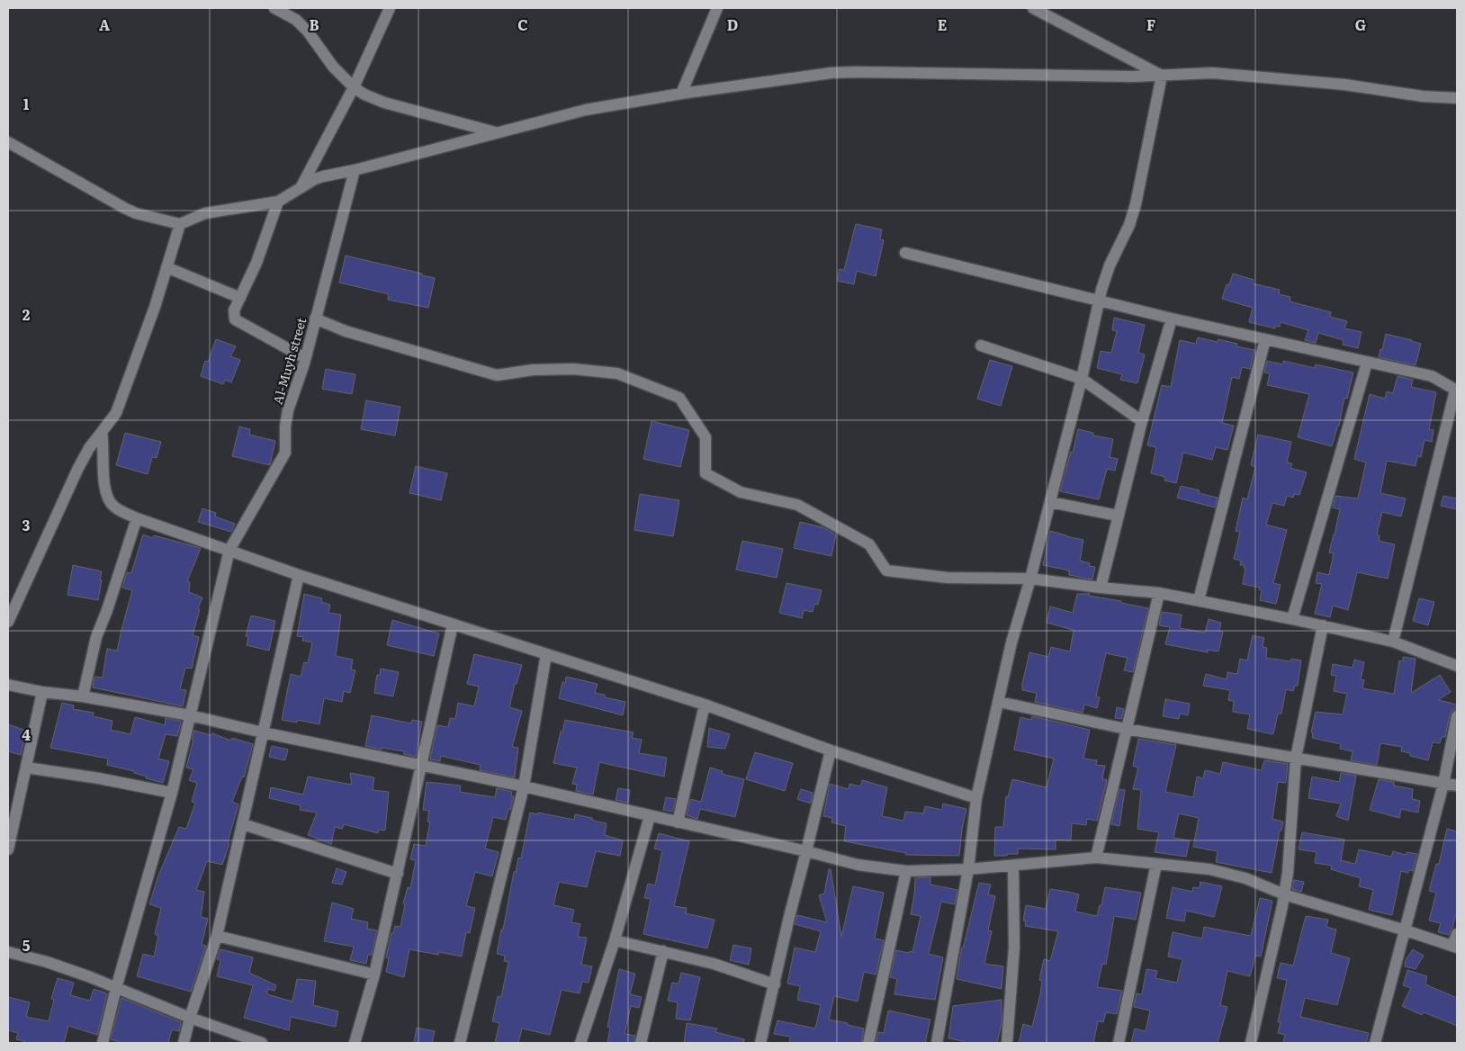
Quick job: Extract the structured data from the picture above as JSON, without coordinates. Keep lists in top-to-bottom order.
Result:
{
  "streets": {
    "street": ["Al-Muyh street"]
  },
  "grid": {
    "columns": [
      "A",
      "B",
      "C",
      "D",
      "E",
      "F",
      "G"
    ],
    "rows": [
      "1",
      "2",
      "3",
      "4",
      "5"
    ]
  }
}
